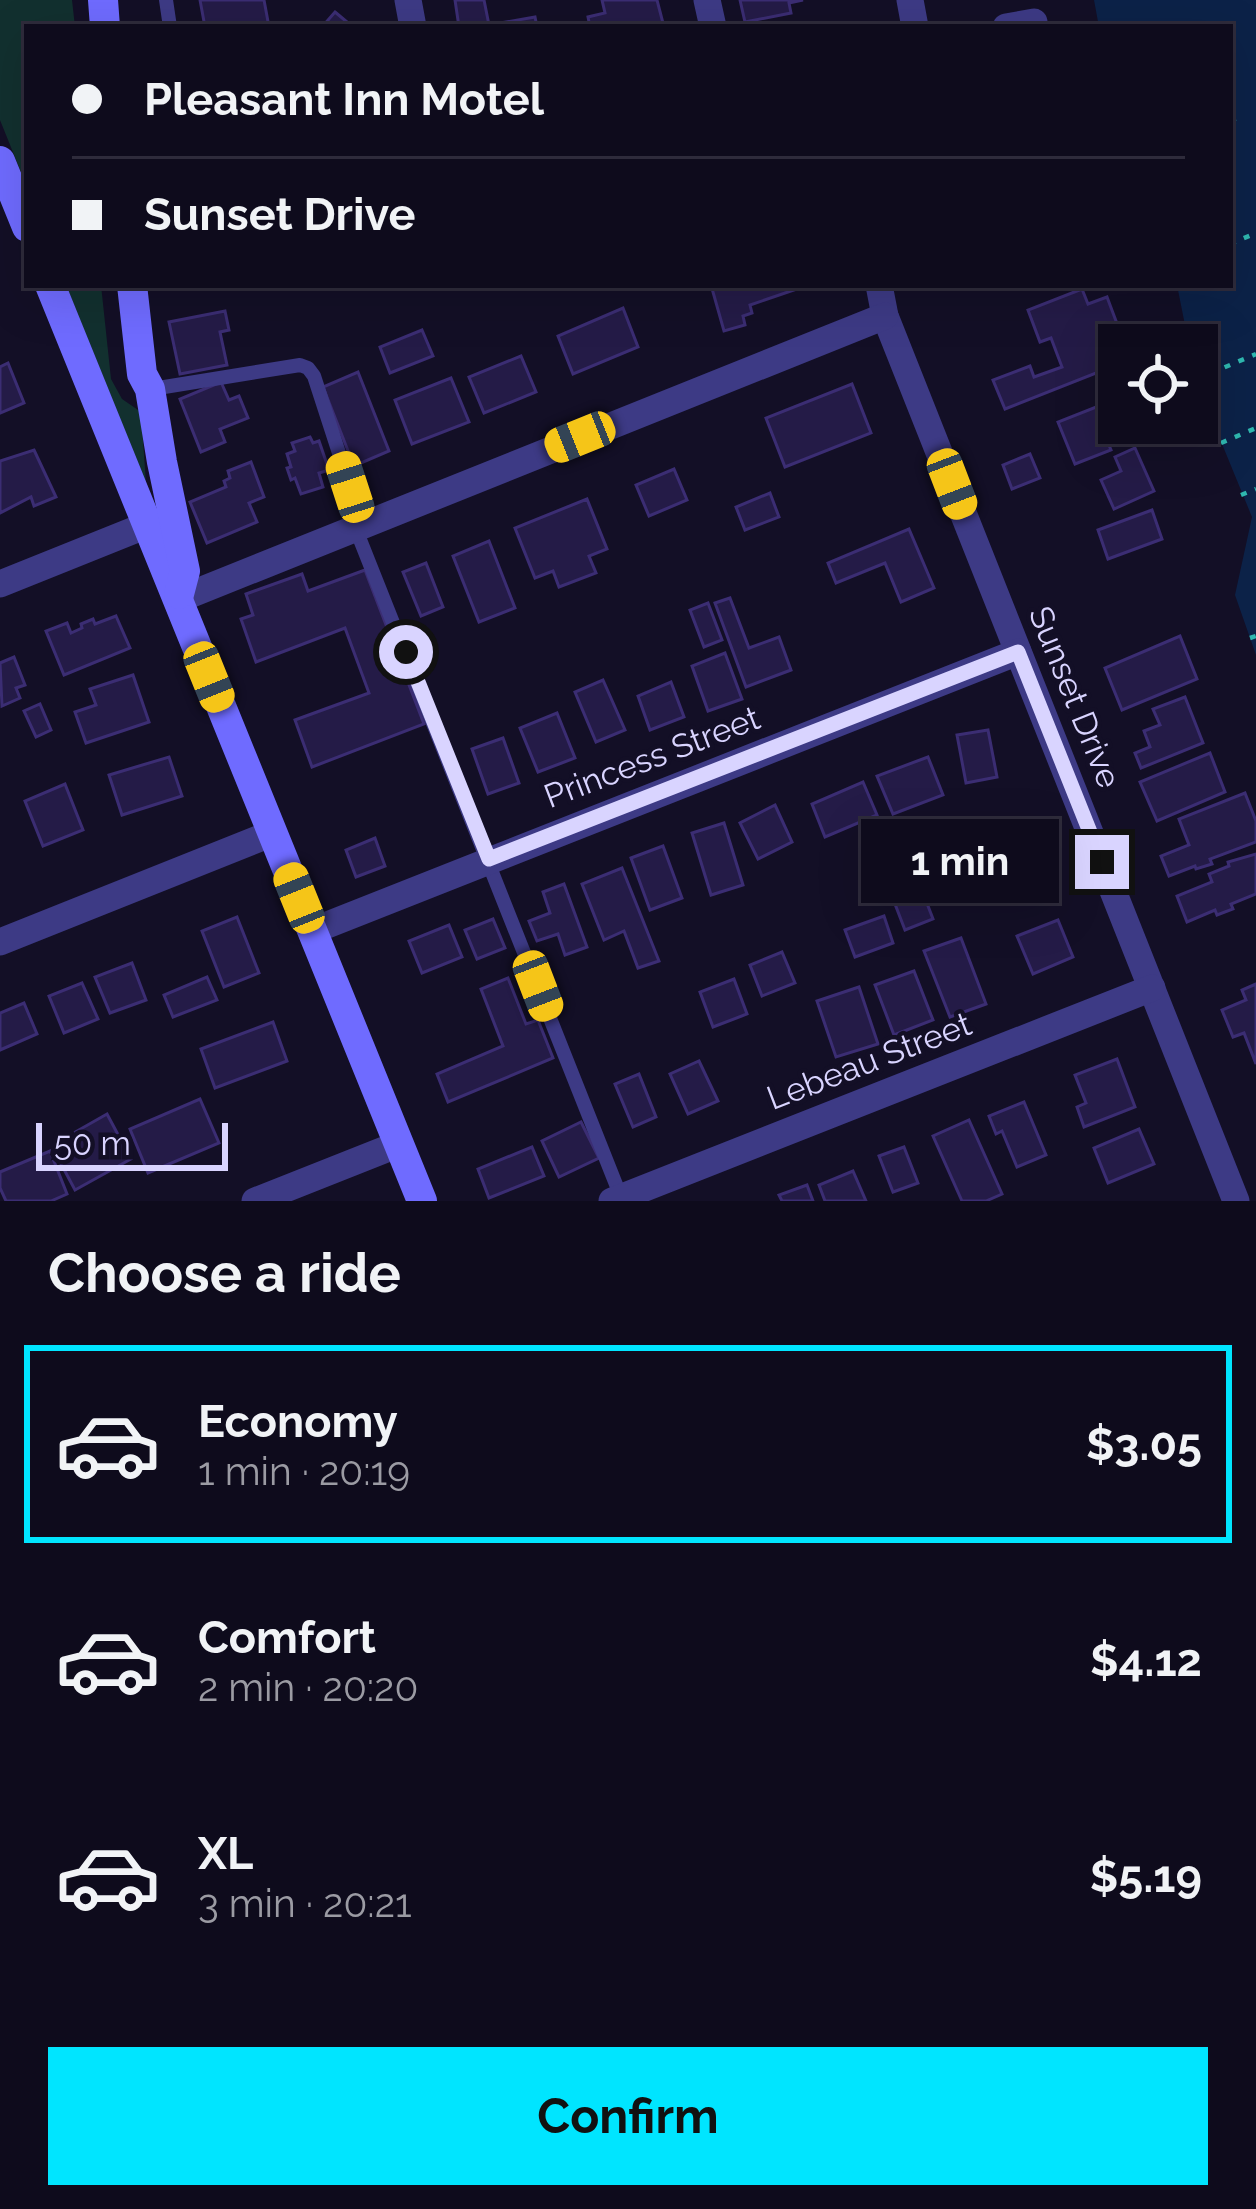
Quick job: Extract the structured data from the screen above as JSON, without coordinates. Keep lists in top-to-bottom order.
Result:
{
  "streets": {
    "street": ["Sunset Drive", "Princess Street", "Lebeau Street"]
  },
  "crossings": [
    ["Sunset Drive", "Princess Street"],
    ["Sunset Drive", "Lebeau Street"]
  ],
  "scale_bar": "50 m",
  "page": {
    "banner": ["Pleasant Inn Motel", "Sunset Drive"],
    "bubble": "1 min",
    "scale": "50 m",
    "heading": "Choose a ride",
    "list": [
      {
        "name": "Economy",
        "note": "1 min · 20:19",
        "value": "$3.05"
      },
      {
        "name": "Comfort",
        "note": "2 min · 20:20",
        "value": "$4.12"
      },
      {
        "name": "XL",
        "note": "3 min · 20:21",
        "value": "$5.19"
      }
    ],
    "buttons": "Confirm"
  }
}
